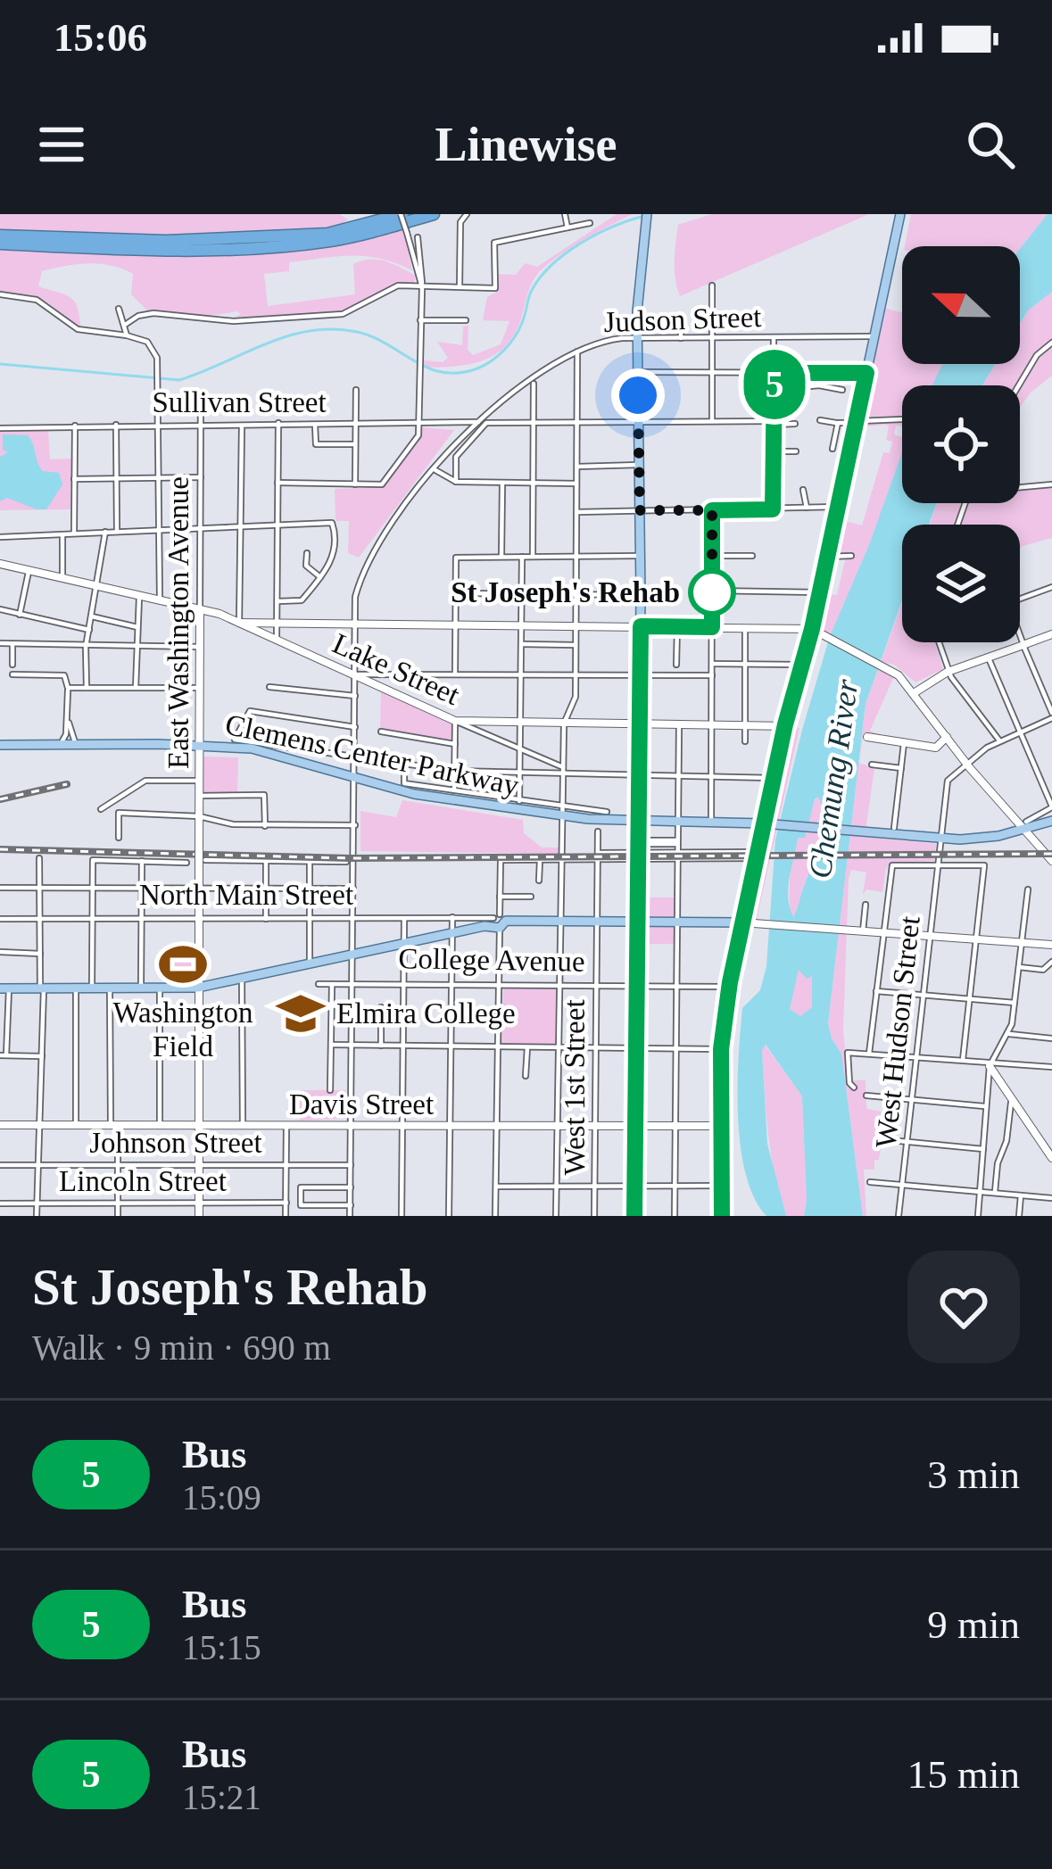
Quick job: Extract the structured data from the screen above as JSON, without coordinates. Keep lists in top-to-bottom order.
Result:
{
  "streets": {
    "main road": ["Clemens Center Parkway", "North Main Street"],
    "street": [
      "Judson Street",
      "Sullivan Street",
      "East Washington Avenue",
      "Lake Street",
      "College Avenue",
      "West Hudson Street",
      "West 1st Street",
      "Davis Street",
      "Johnson Street",
      "Lincoln Street"
    ]
  },
  "crossings": [
    ["Judson Street", "Sullivan Street"],
    ["Sullivan Street", "East Washington Avenue"],
    ["East Washington Avenue", "Lake Street"],
    ["East Washington Avenue", "Clemens Center Parkway"],
    ["East Washington Avenue", "North Main Street"],
    ["East Washington Avenue", "Davis Street"],
    ["East Washington Avenue", "Johnson Street"],
    ["East Washington Avenue", "Lincoln Street"],
    ["Clemens Center Parkway", "West Hudson Street"],
    ["North Main Street", "West Hudson Street"],
    ["North Main Street", "West 1st Street"],
    ["College Avenue", "West 1st Street"],
    ["West 1st Street", "Davis Street"]
  ],
  "water": ["Chemung River"],
  "places": {
    "other": ["St Joseph's Rehab"],
    "sports": ["Washington Field"],
    "school or university": ["Elmira College"]
  },
  "lines": ["bus line 5"],
  "north": "left",
  "page": {
    "status": "15:06",
    "header": "Linewise",
    "on_map": "5",
    "heading": ["St Joseph's Rehab", "Walk · 9 min · 690 m"],
    "list": [
      {
        "mark": "5",
        "name": "Bus",
        "note": "15:09",
        "value": "3 min"
      },
      {
        "mark": "5",
        "name": "Bus",
        "note": "15:15",
        "value": "9 min"
      },
      {
        "mark": "5",
        "name": "Bus",
        "note": "15:21",
        "value": "15 min"
      }
    ]
  }
}
